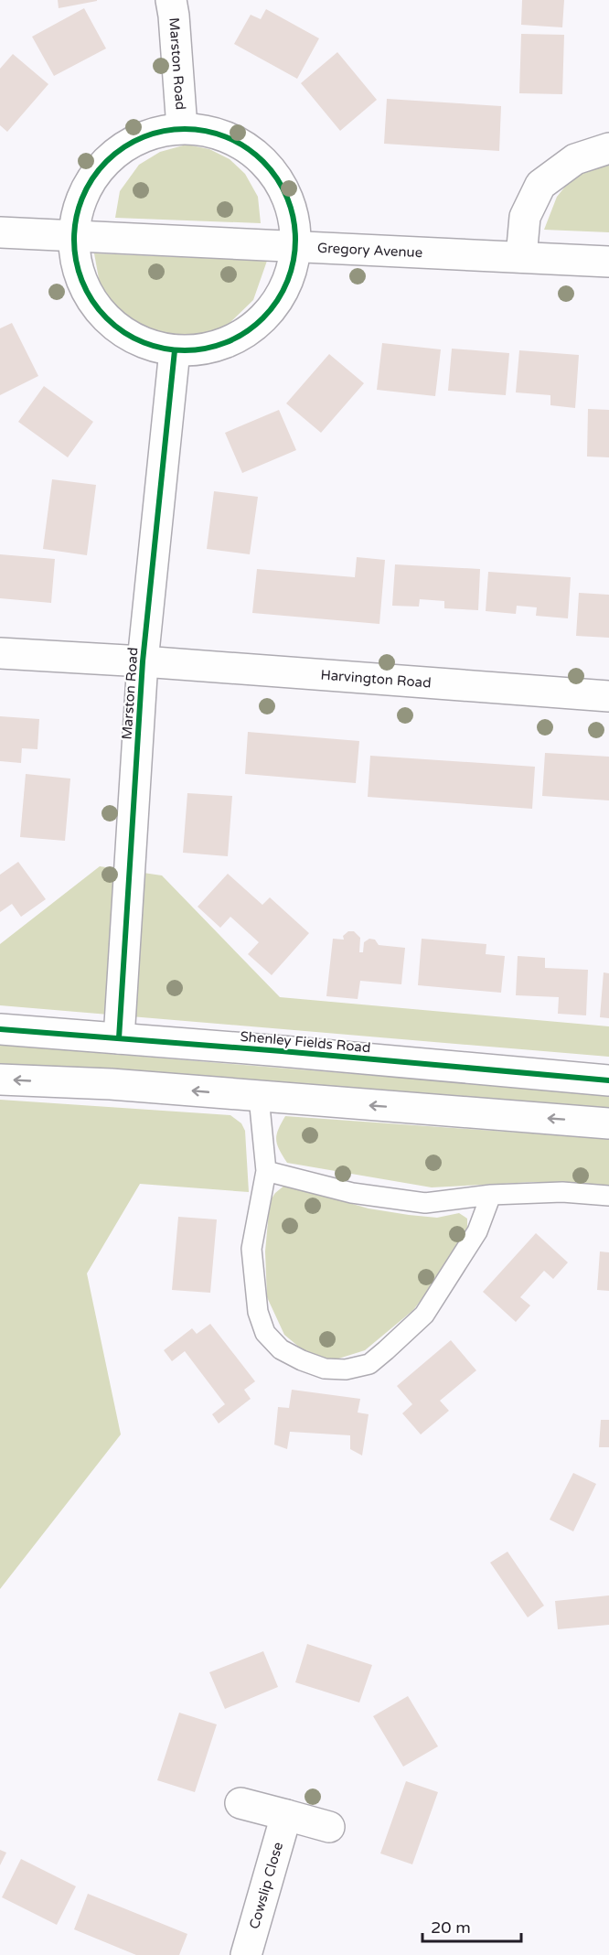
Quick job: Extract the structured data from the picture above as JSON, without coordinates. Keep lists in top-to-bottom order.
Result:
{
  "streets": {
    "street": [
      "Marston Road",
      "Gregory Avenue",
      "Harvington Road",
      "Shenley Fields Road",
      "Cowslip Close"
    ]
  },
  "crossings": [
    ["Marston Road", "Gregory Avenue"],
    ["Marston Road", "Harvington Road"],
    ["Marston Road", "Shenley Fields Road"]
  ],
  "scale_bar": "20 m"
}
